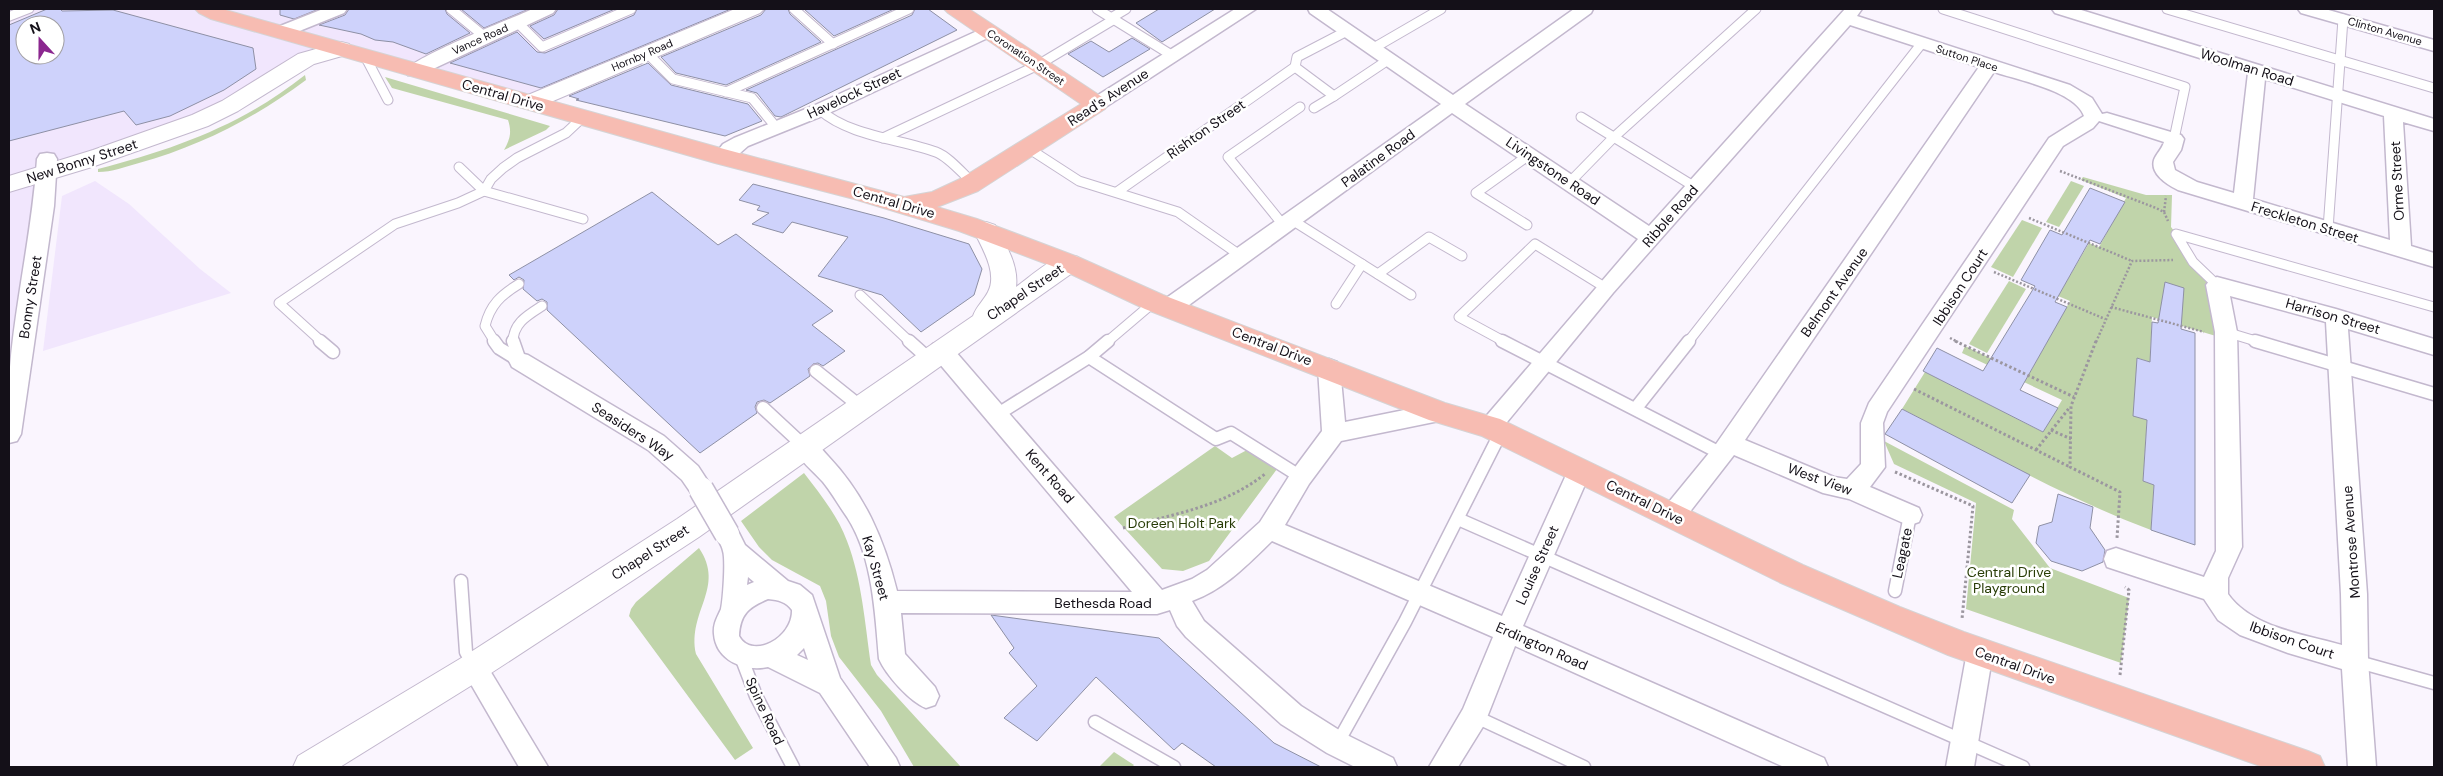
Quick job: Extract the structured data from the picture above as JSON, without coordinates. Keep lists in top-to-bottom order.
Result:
{
  "streets": {
    "main road": ["Coronation Street", "Central Drive", "Read's Avenue"],
    "street": [
      "Clinton Avenue",
      "Vance Road",
      "Hornby Road",
      "Sutton Place",
      "Woolman Road",
      "Havelock Street",
      "Palatine Road",
      "New Bonny Street",
      "Livingstone Road",
      "Orme Street",
      "Ribble Road",
      "Freckleton Street",
      "Ibbison Court",
      "Chapel Street",
      "Belmont Avenue",
      "Bonny Street",
      "Harrison Street",
      "Seasiders Way",
      "Kent Road",
      "West View",
      "Montrose Avenue",
      "Louise Street",
      "Kay Street",
      "Bethesda Road",
      "Erdington Road"
    ],
    "lane": ["Rishton Street", "Leagate", "Spine Road"]
  },
  "crossings": [
    ["Vance Road", "Central Drive"],
    ["Hornby Road", "Central Drive"],
    ["Coronation Street", "Havelock Street"],
    ["Coronation Street", "Read's Avenue"],
    ["Sutton Place", "Ribble Road"],
    ["Sutton Place", "Ibbison Court"],
    ["Sutton Place", "Belmont Avenue"],
    ["Woolman Road", "Orme Street"],
    ["Havelock Street", "Central Drive"],
    ["Central Drive", "Read's Avenue"],
    ["Central Drive", "Palatine Road"],
    ["Central Drive", "New Bonny Street"],
    ["Central Drive", "Ribble Road"],
    ["Central Drive", "Chapel Street"],
    ["Central Drive", "Belmont Avenue"],
    ["Central Drive", "Louise Street"],
    ["Rishton Street", "Livingstone Road"],
    ["Palatine Road", "Livingstone Road"],
    ["New Bonny Street", "Bonny Street"],
    ["Livingstone Road", "Ribble Road"],
    ["Orme Street", "Freckleton Street"],
    ["Ibbison Court", "Montrose Avenue"],
    ["Chapel Street", "Kent Road"],
    ["Chapel Street", "Kay Street"],
    ["Belmont Avenue", "West View"],
    ["Harrison Street", "Montrose Avenue"],
    ["Seasiders Way", "Spine Road"],
    ["Kent Road", "Bethesda Road"],
    ["West View", "Leagate"],
    ["Louise Street", "Erdington Road"],
    ["Kay Street", "Bethesda Road"],
    ["Bethesda Road", "Erdington Road"]
  ],
  "parks": ["Doreen Holt Park", "Central Drive Playground"],
  "north": "top"
}
